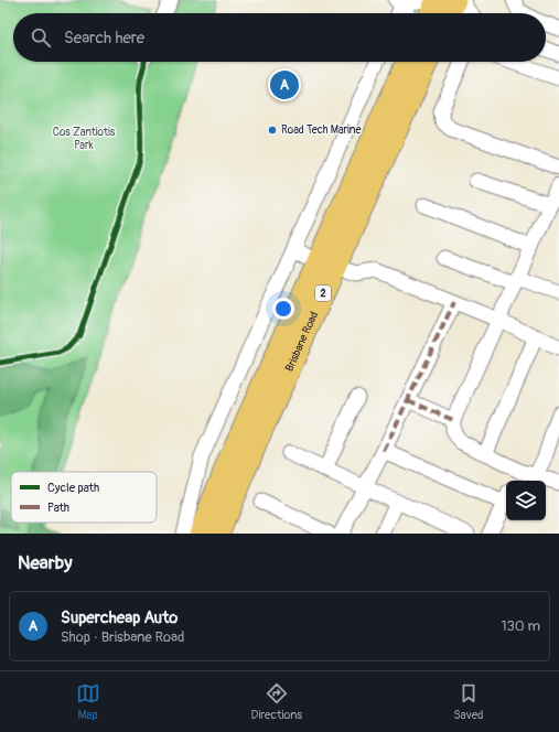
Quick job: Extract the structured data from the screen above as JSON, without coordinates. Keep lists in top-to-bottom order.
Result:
{
  "streets": {
    "highway": ["2", "Brisbane Road"]
  },
  "parks": ["Cos Zantiotis Park"],
  "places": ["Road Tech Marine"],
  "legend": ["Cycle path", "Path"],
  "page": {
    "search": "Search here",
    "pins": "A",
    "heading": "Nearby",
    "list": [
      {
        "mark": "A",
        "name": "Supercheap Auto",
        "note": "Shop · Brisbane Road",
        "value": "130 m"
      }
    ],
    "nav": ["Map", "Directions", "Saved"]
  }
}
